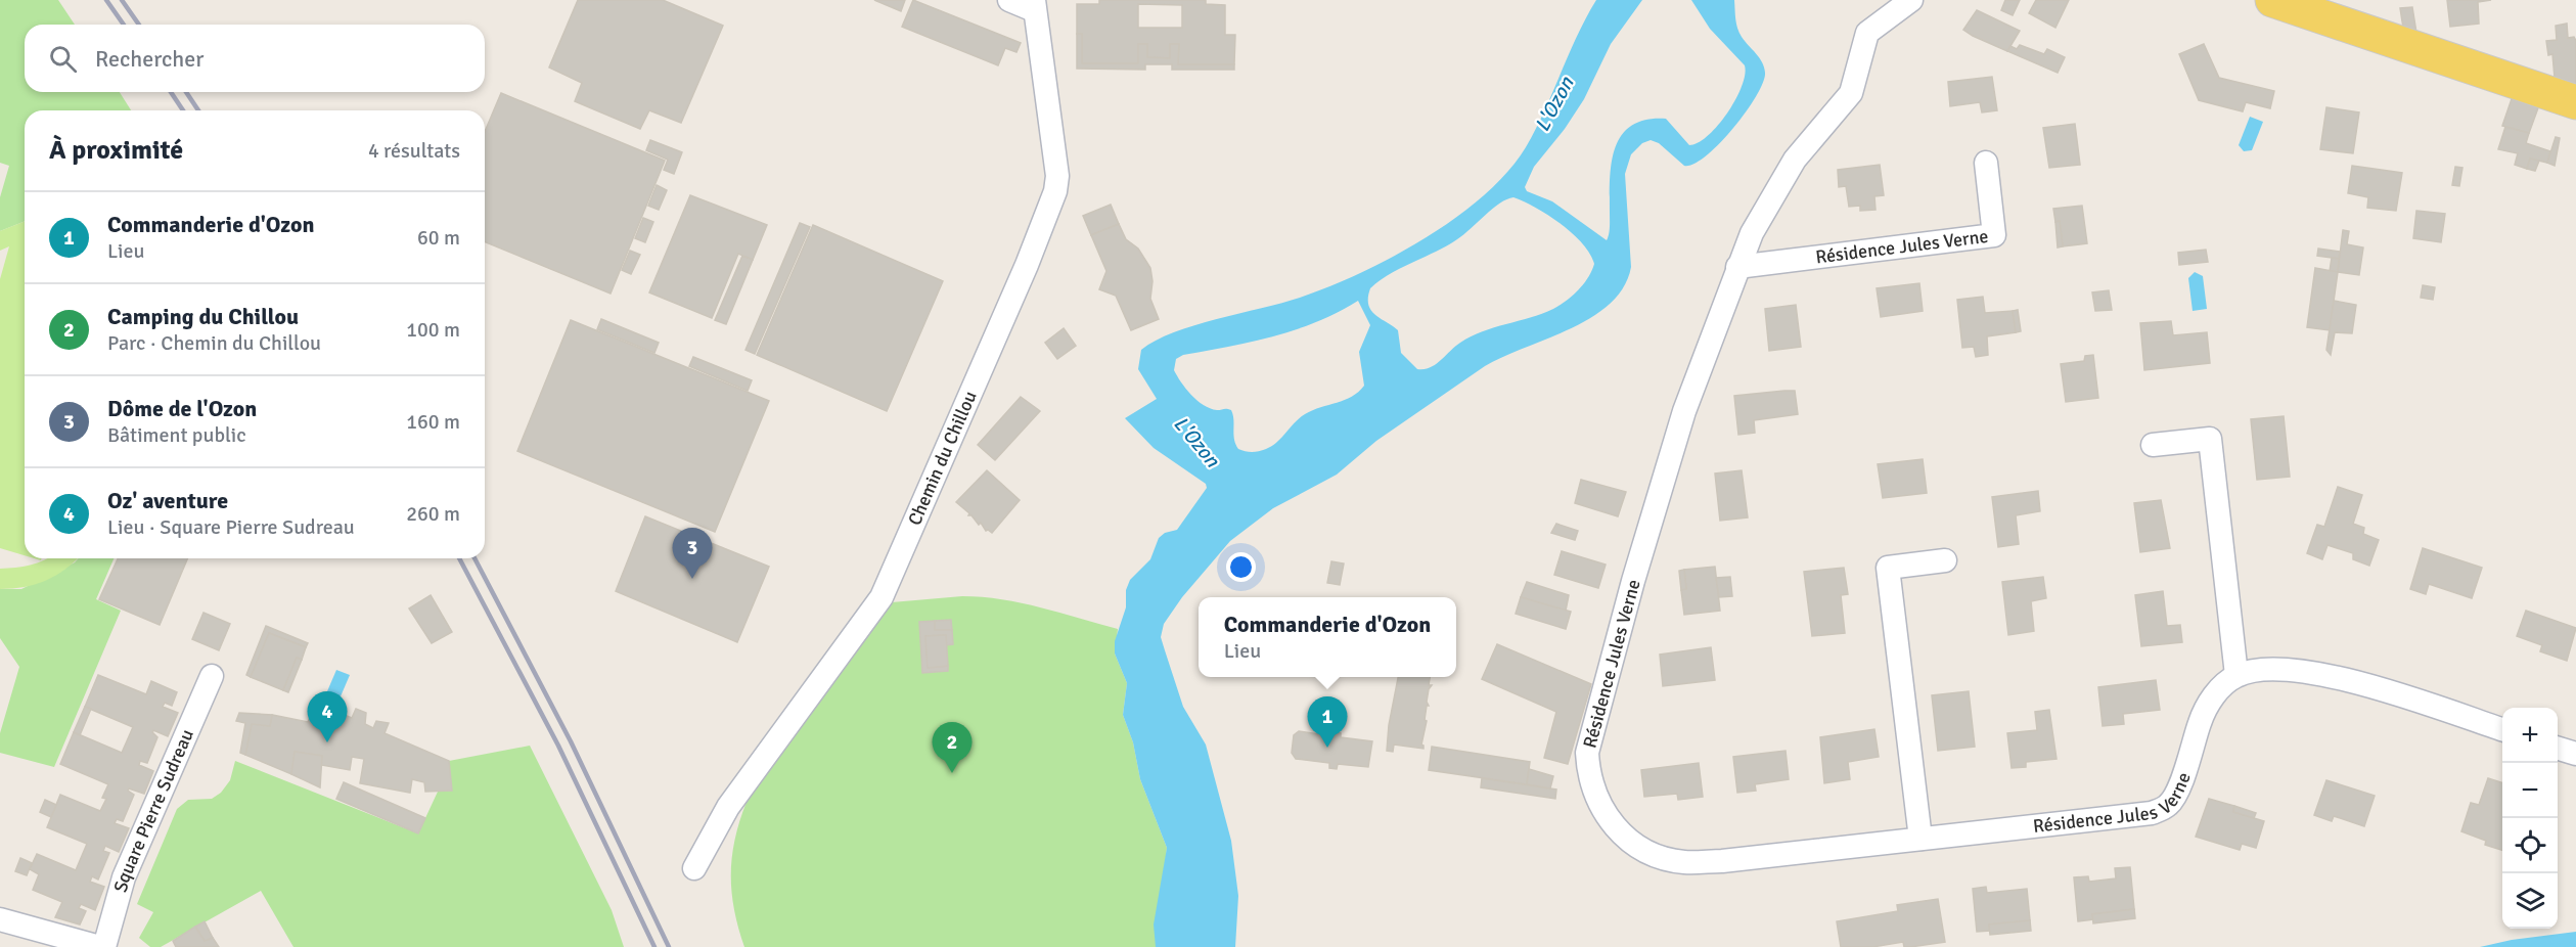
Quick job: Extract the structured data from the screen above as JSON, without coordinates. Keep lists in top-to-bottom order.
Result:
{
  "streets": {
    "street": ["Résidence Jules Verne", "Chemin du Chillou", "Square Pierre Sudreau"]
  },
  "water": ["L'Ozon"],
  "page": {
    "search": "Rechercher",
    "heading": ["À proximité", "4 résultats"],
    "list": [
      {
        "mark": "1",
        "name": "Commanderie d'Ozon",
        "note": "Lieu",
        "value": "60 m"
      },
      {
        "mark": "2",
        "name": "Camping du Chillou",
        "note": "Parc · Chemin du Chillou",
        "value": "100 m"
      },
      {
        "mark": "3",
        "name": "Dôme de l'Ozon",
        "note": "Bâtiment public",
        "value": "160 m"
      },
      {
        "mark": "4",
        "name": "Oz' aventure",
        "note": "Lieu · Square Pierre Sudreau",
        "value": "260 m"
      }
    ],
    "pins": [
      "3",
      "4",
      "1",
      "2"
    ],
    "popup": ["Commanderie d'Ozon", "Lieu"],
    "map_buttons": ["+", "−"]
  }
}
